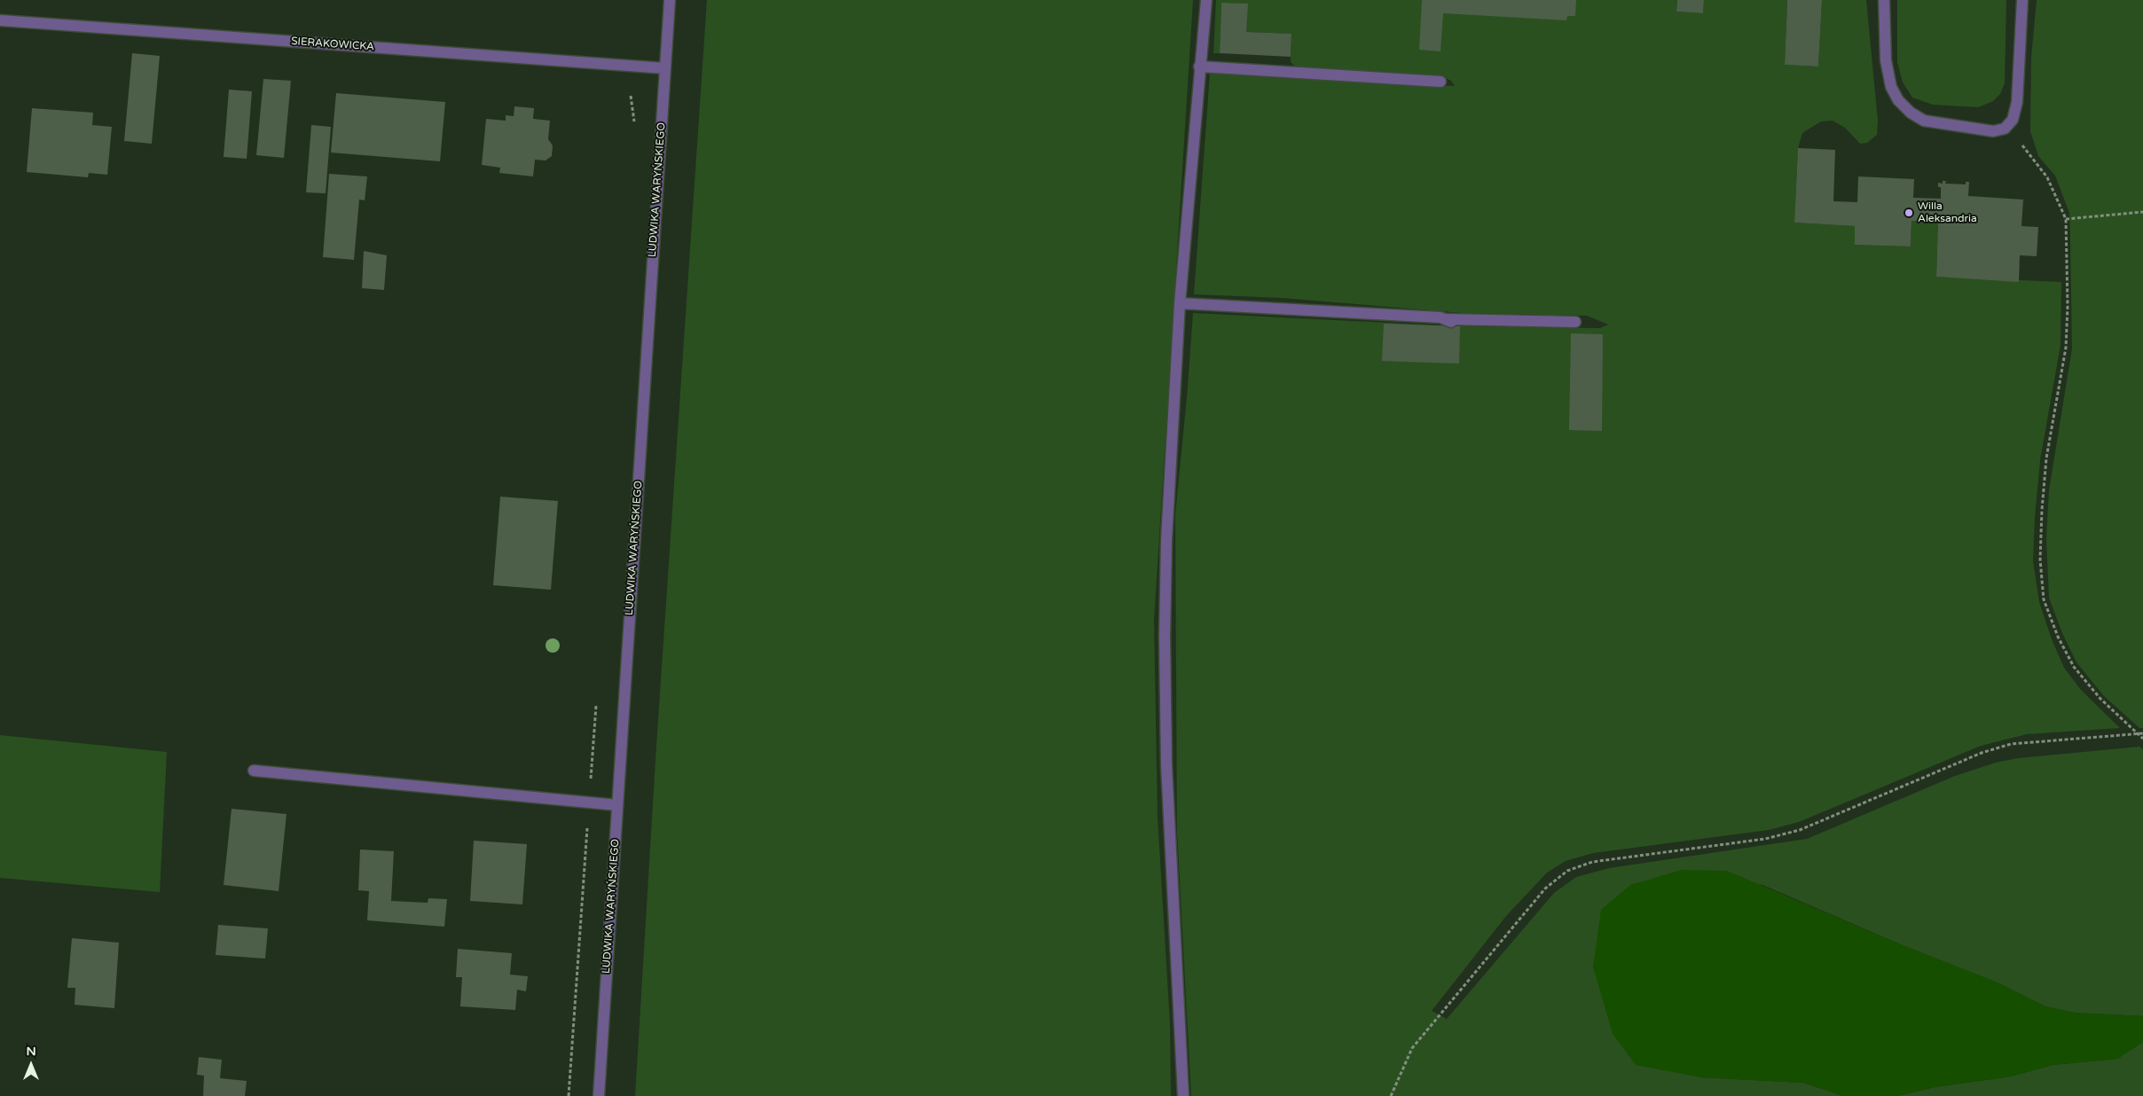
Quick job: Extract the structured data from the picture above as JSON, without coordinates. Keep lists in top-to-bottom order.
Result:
{
  "streets": {
    "street": ["SIERAKOWICKA", "LUDWIKA WARYŃSKIEGO"]
  },
  "crossings": [
    ["SIERAKOWICKA", "LUDWIKA WARYŃSKIEGO"]
  ],
  "places": ["Willa Aleksandria"],
  "north": "top"
}
